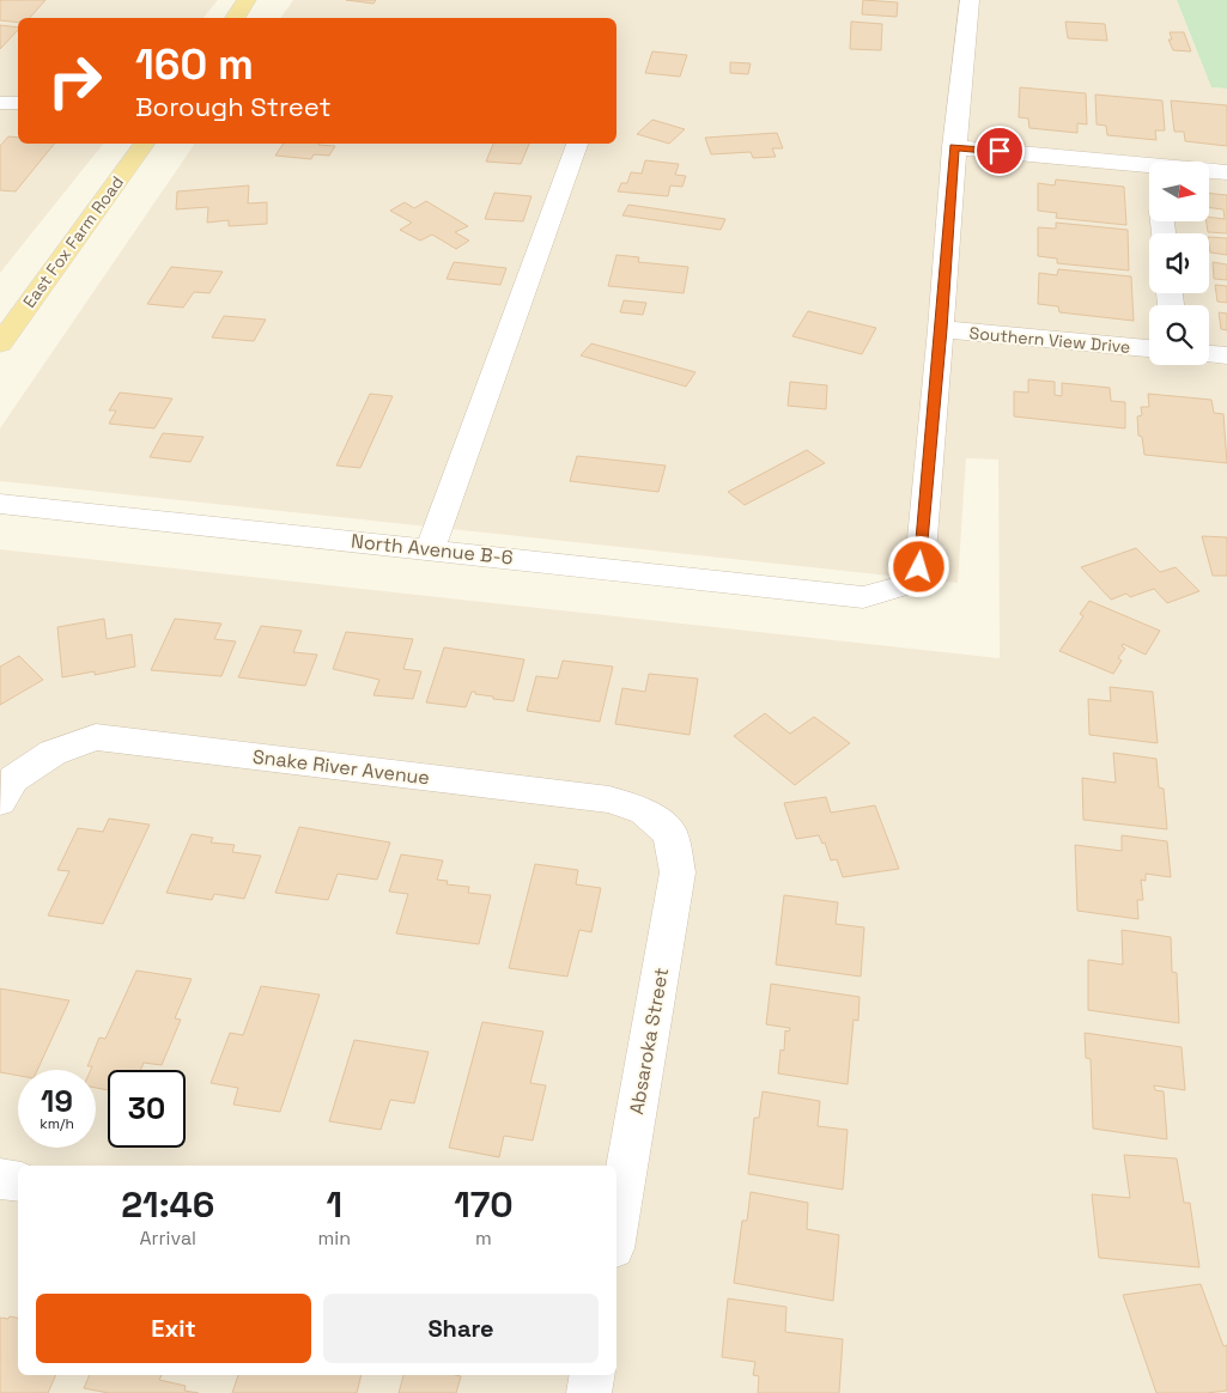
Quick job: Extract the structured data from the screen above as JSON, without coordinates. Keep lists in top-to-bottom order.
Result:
{
  "streets": {
    "main road": ["East Fox Farm Road"],
    "street": [
      "Southern View Drive",
      "North Avenue B-6",
      "Snake River Avenue",
      "Absaroka Street"
    ]
  },
  "crossings": [
    ["Southern View Drive", "North Avenue B-6"],
    ["Snake River Avenue", "Absaroka Street"]
  ],
  "north": "right",
  "page": {
    "turn": ["160 m", "Borough Street"],
    "speed": "19 km/h",
    "limit": "30",
    "eta": [
      "21:46",
      "Arrival",
      "1",
      "min",
      "170",
      "m"
    ],
    "buttons": ["Exit", "Share"]
  }
}
